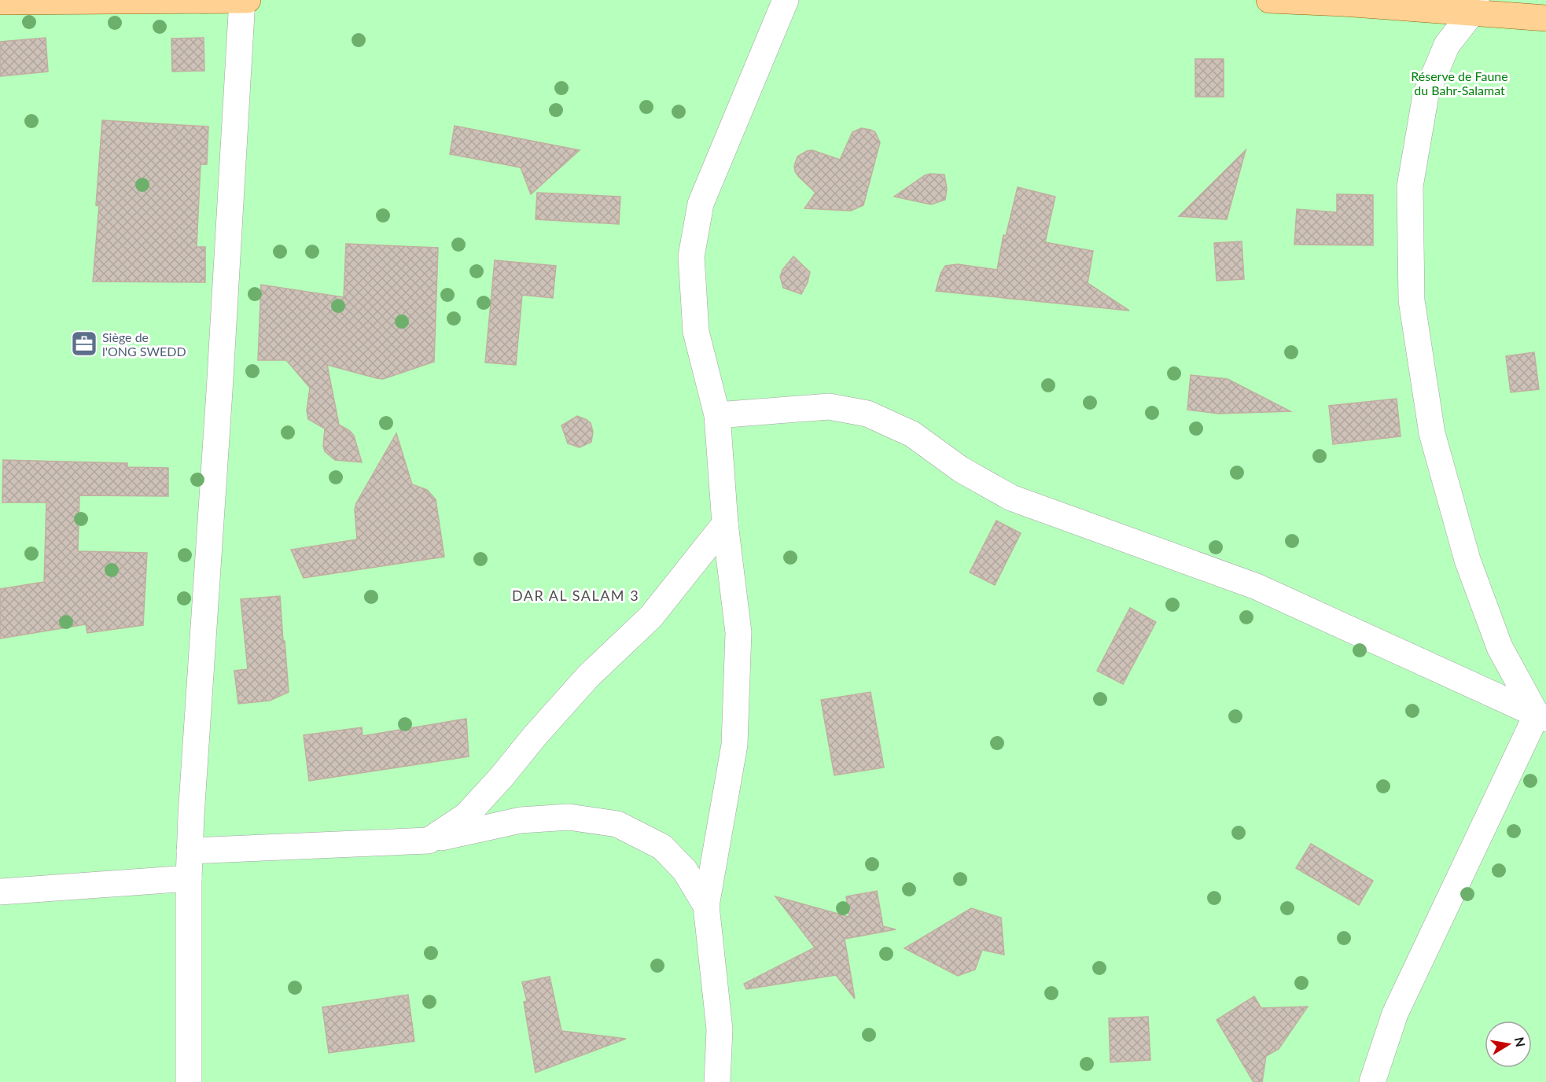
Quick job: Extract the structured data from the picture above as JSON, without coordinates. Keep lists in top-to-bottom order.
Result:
{
  "districts": ["DAR AL SALAM 3"],
  "parks": ["Réserve de Faune du Bahr-Salamat"],
  "places": {
    "office": ["Siège de l'ONG SWEDD"]
  },
  "north": "right"
}
